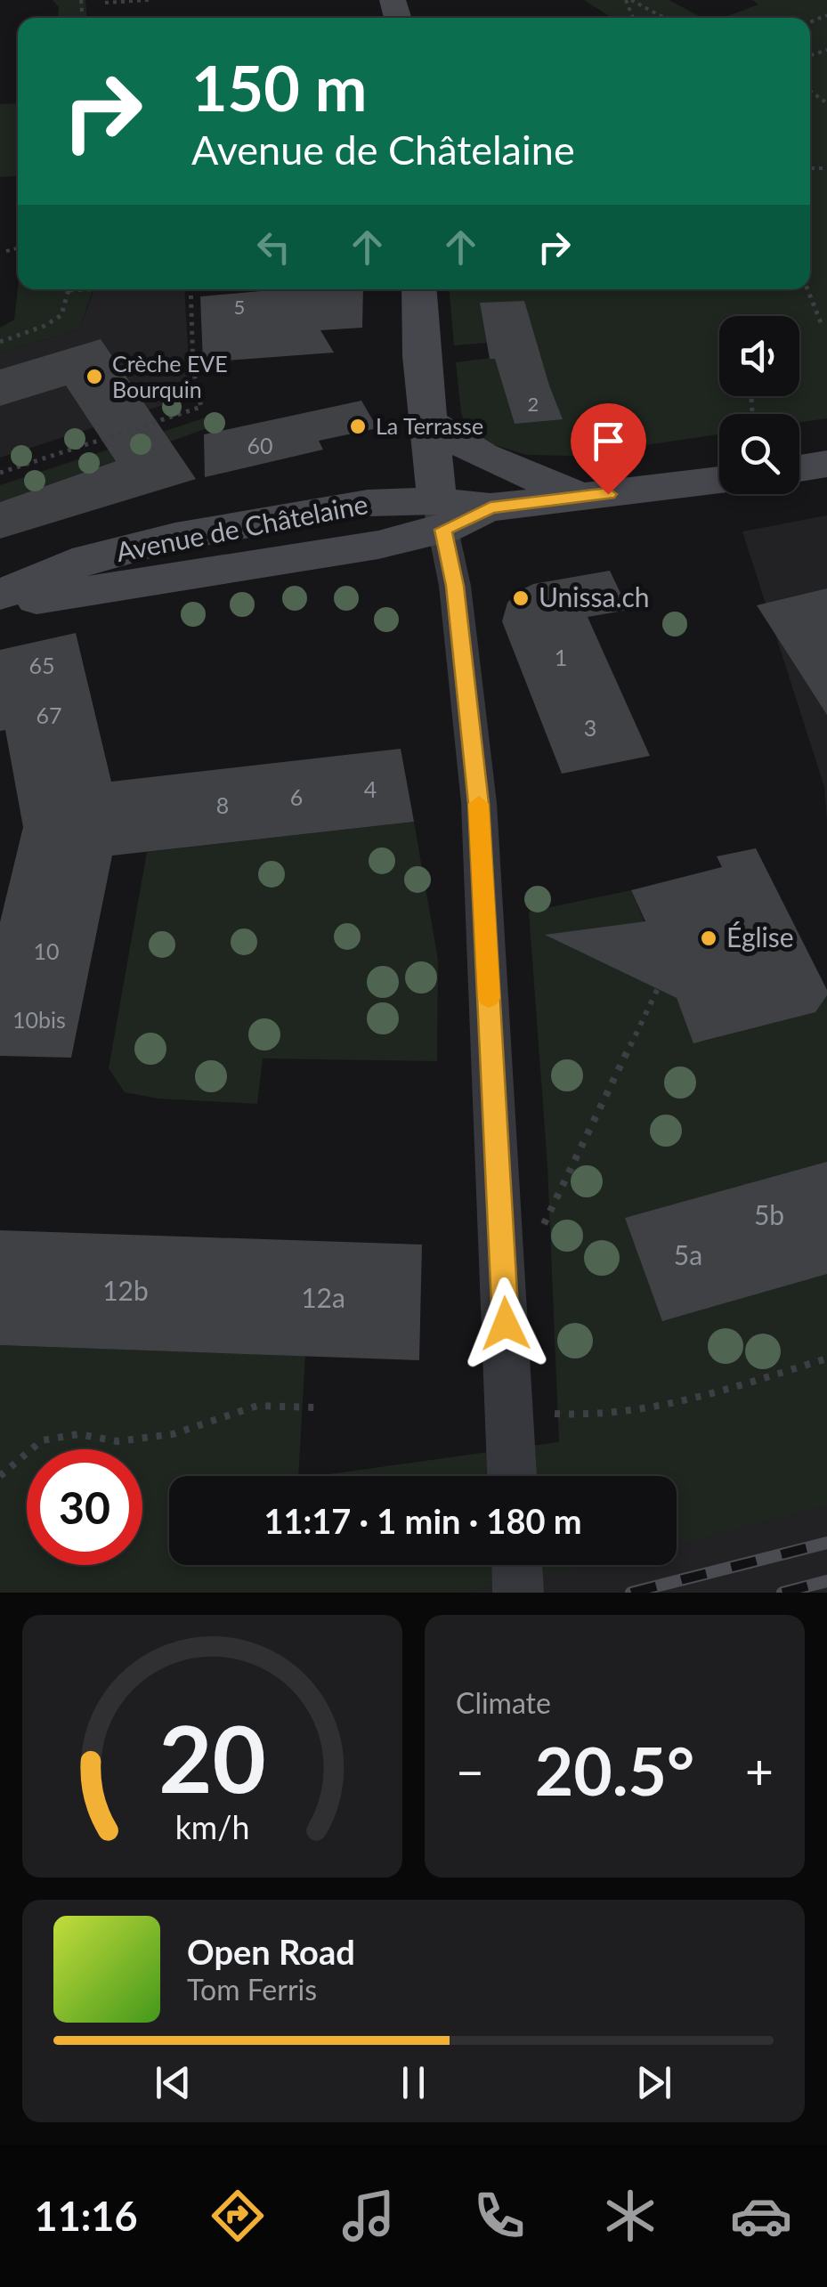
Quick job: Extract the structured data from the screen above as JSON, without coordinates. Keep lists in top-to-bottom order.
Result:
{
  "streets": {
    "main road": ["Avenue de Châtelaine"]
  },
  "places": [
    "Crèche EVE Bourquin",
    "La Terrasse",
    "Unissa.ch",
    "Église"
  ],
  "house_numbers": [
    "5",
    "2",
    "60",
    "1",
    "65",
    "67",
    "3",
    "4",
    "6",
    "8",
    "10",
    "10bis",
    "5b",
    "5a",
    "12b",
    "12a"
  ],
  "page": {
    "turn": ["150 m", "Avenue de Châtelaine"],
    "limit": "30",
    "trip": "11:17 · 1 min · 180 m",
    "tile": "Climate",
    "heat": ["−", "20.5°", "+"],
    "song": ["Open Road", "Tom Ferris"],
    "tabs": "11:16",
    "gauge": ["20", "km/h"]
  }
}
